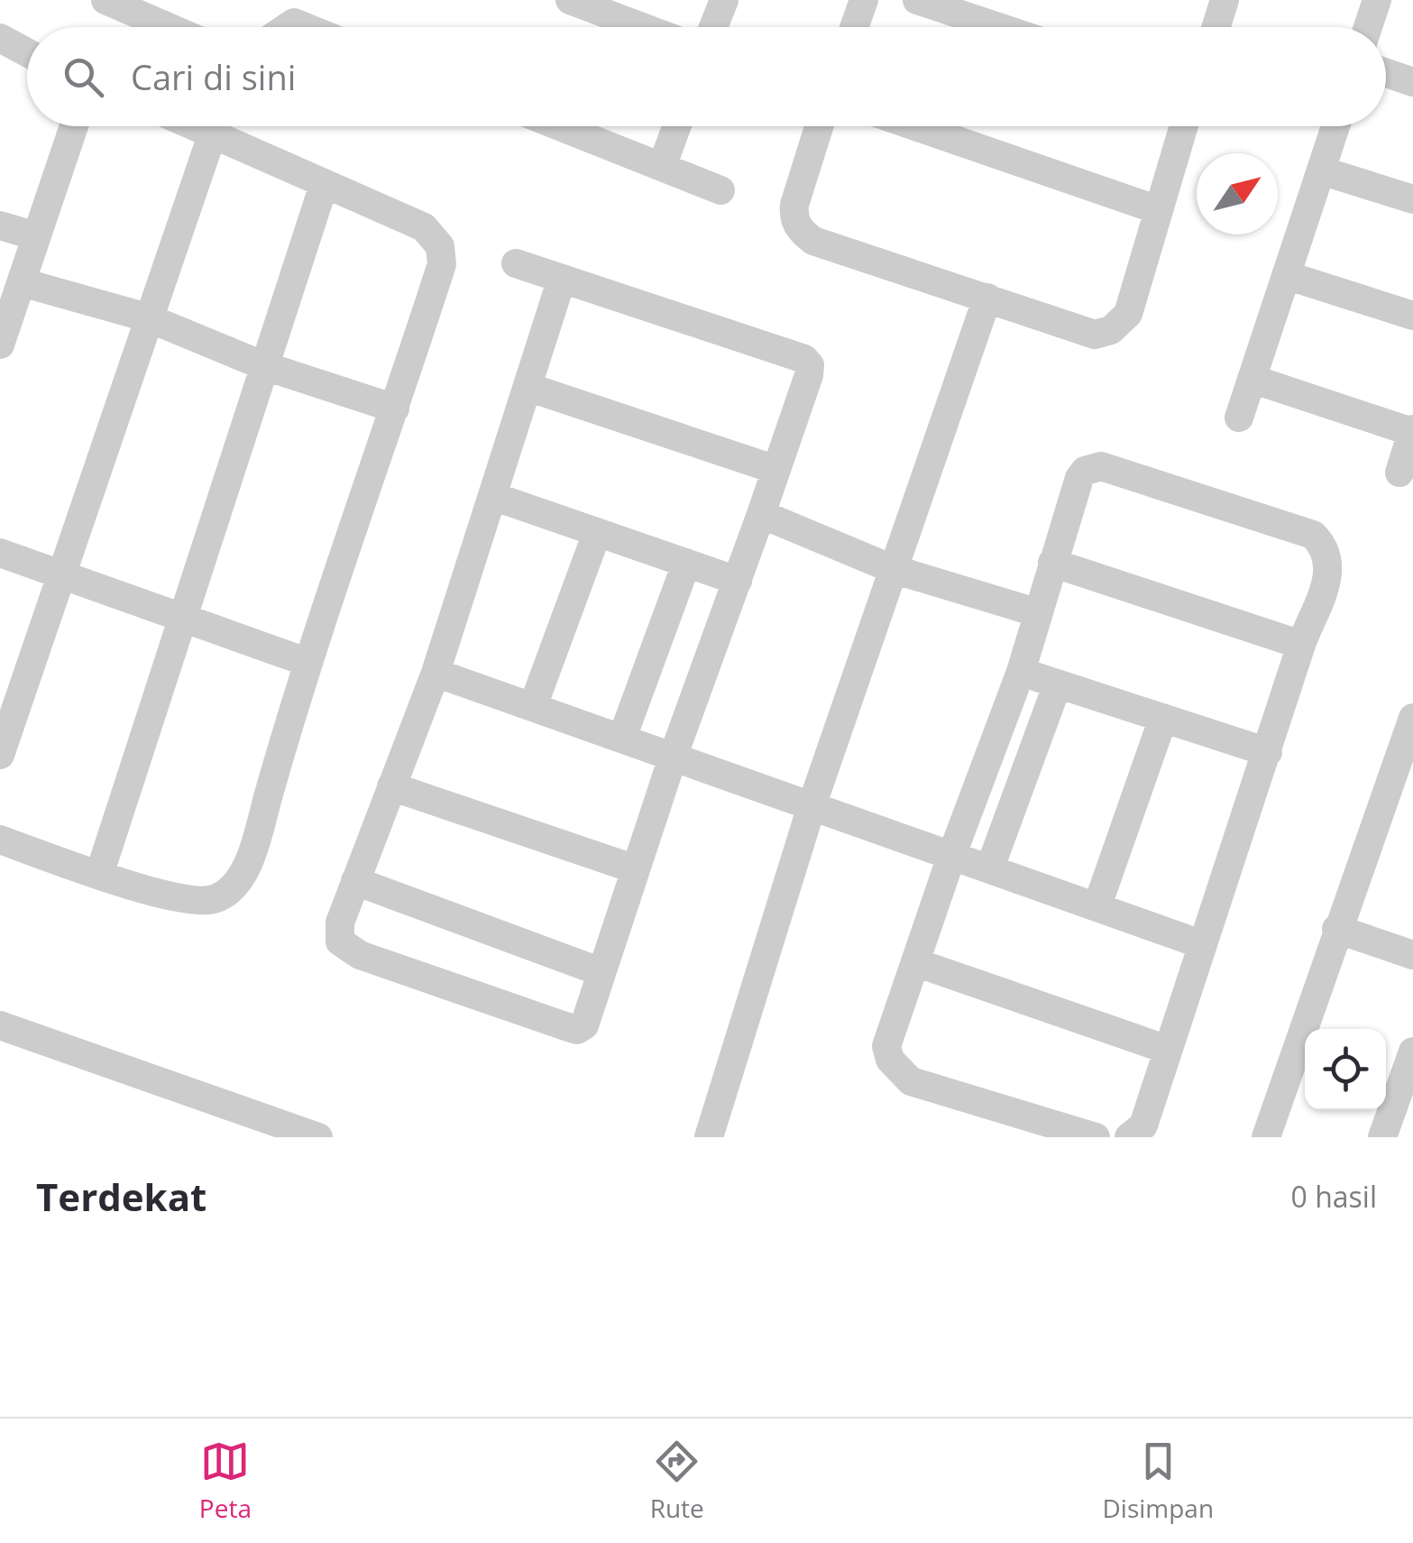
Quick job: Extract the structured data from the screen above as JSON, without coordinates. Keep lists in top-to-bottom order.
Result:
{
  "north": "top right",
  "page": {
    "search": "Cari di sini",
    "heading": ["Terdekat", "0 hasil"],
    "nav": ["Peta", "Rute", "Disimpan"]
  }
}
